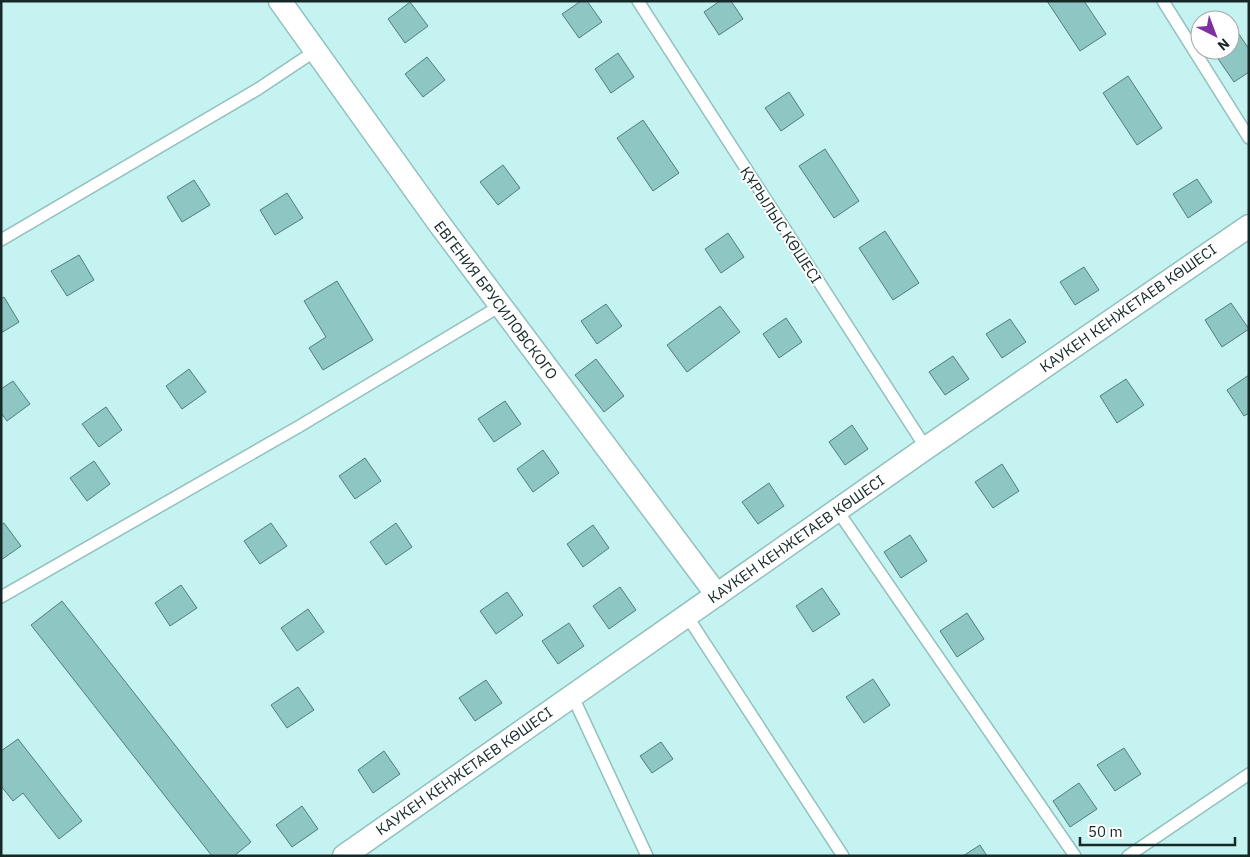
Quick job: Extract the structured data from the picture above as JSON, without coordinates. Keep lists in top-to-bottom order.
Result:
{
  "streets": {
    "street": ["ЕВГЕНИЯ БРУСИЛОВСКОГО", "КАУКЕН КЕНЖЕТАЕВ КӨШЕСІ"],
    "lane": ["ҚҰРЫЛЫС КӨШЕСІ"]
  },
  "crossings": [
    ["ҚҰРЫЛЫС КӨШЕСІ", "КАУКЕН КЕНЖЕТАЕВ КӨШЕСІ"],
    ["ЕВГЕНИЯ БРУСИЛОВСКОГО", "КАУКЕН КЕНЖЕТАЕВ КӨШЕСІ"]
  ],
  "scale_bar": "50 m",
  "north": "bottom right"
}
